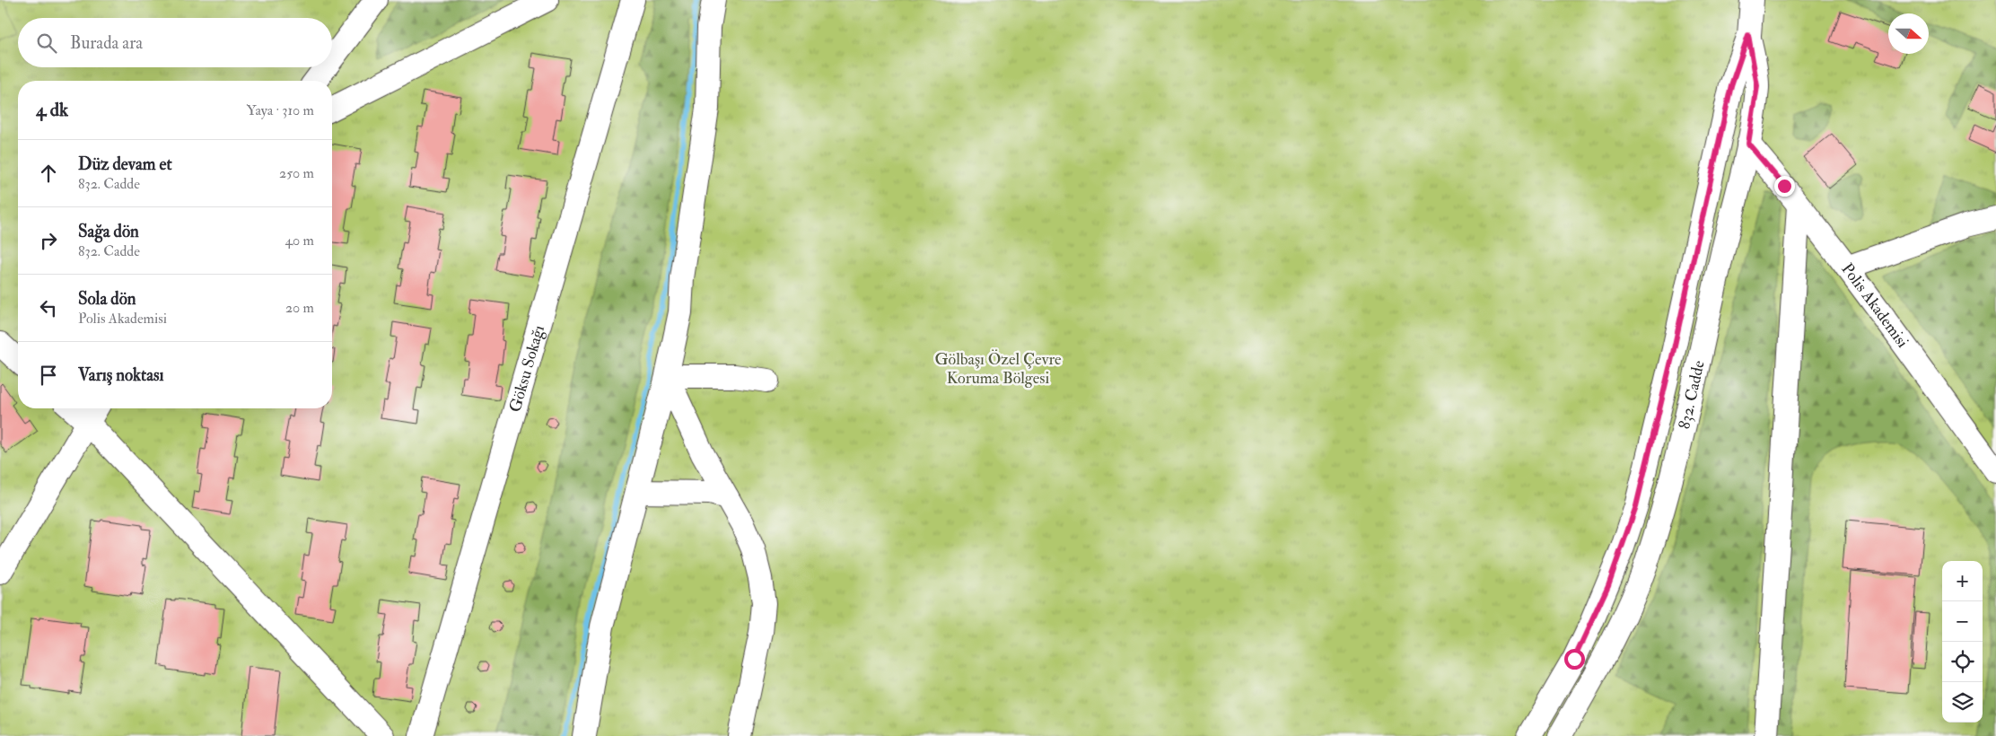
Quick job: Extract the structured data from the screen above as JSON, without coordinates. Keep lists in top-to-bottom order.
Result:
{
  "streets": {
    "street": ["Polis Akademisi", "Göksu Sokağı", "832. Cadde"]
  },
  "crossings": [
    ["Polis Akademisi", "832. Cadde"]
  ],
  "parks": ["Gölbaşı Özel Çevre Koruma Bölgesi"],
  "north": "right",
  "page": {
    "search": "Burada ara",
    "heading": ["4 dk", "Yaya · 310 m"],
    "list": [
      ["Düz devam et", "832. Cadde", "250 m"],
      ["Sağa dön", "832. Cadde", "40 m"],
      ["Sola dön", "Polis Akademisi", "20 m"],
      "Varış noktası"
    ],
    "map_buttons": ["+", "−"]
  }
}
